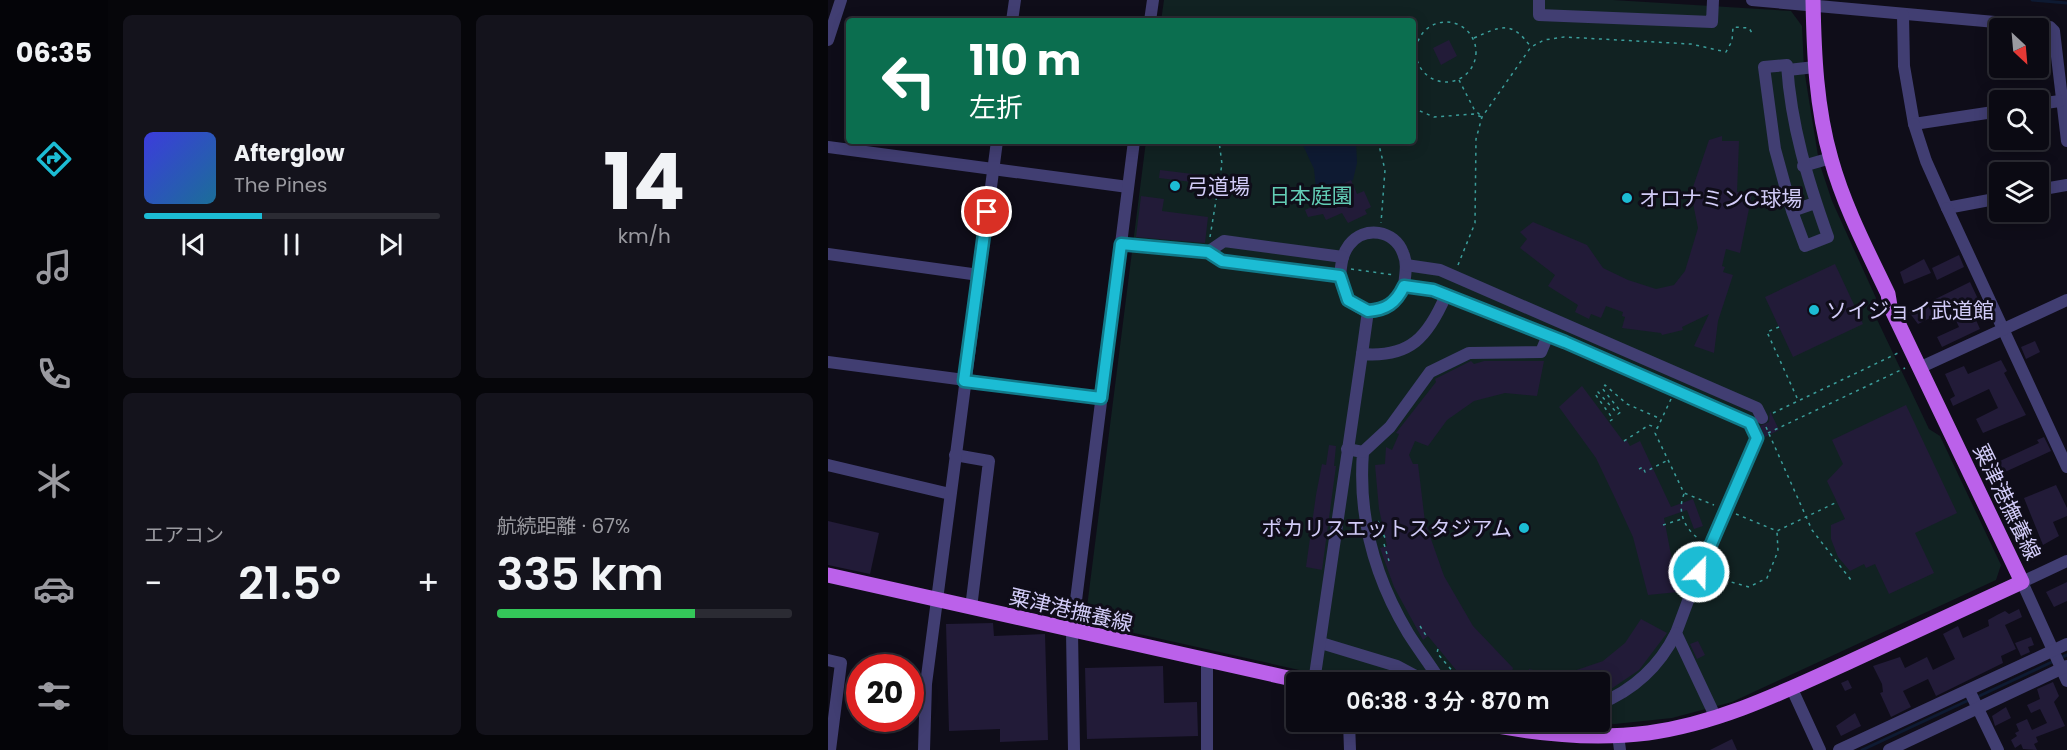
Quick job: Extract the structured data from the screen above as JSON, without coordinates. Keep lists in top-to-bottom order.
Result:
{
  "streets": {
    "main road": ["粟津港撫養線"]
  },
  "parks": ["日本庭園"],
  "places": [
    "弓道場",
    "オロナミンC球場",
    "ソイジョイ武道館",
    "ポカリスエットスタジアム"
  ],
  "north": "bottom right",
  "page": {
    "tabs": "06:35",
    "tile": [
      ["14", "km/h"],
      "エアコン",
      ["航続距離 · 67%", "335 km"]
    ],
    "turn": ["110 m", "左折"],
    "song": ["Afterglow", "The Pines"],
    "heat": ["−", "21.5°", "+"],
    "limit": "20",
    "trip": "06:38 · 3 分 · 870 m"
  }
}
